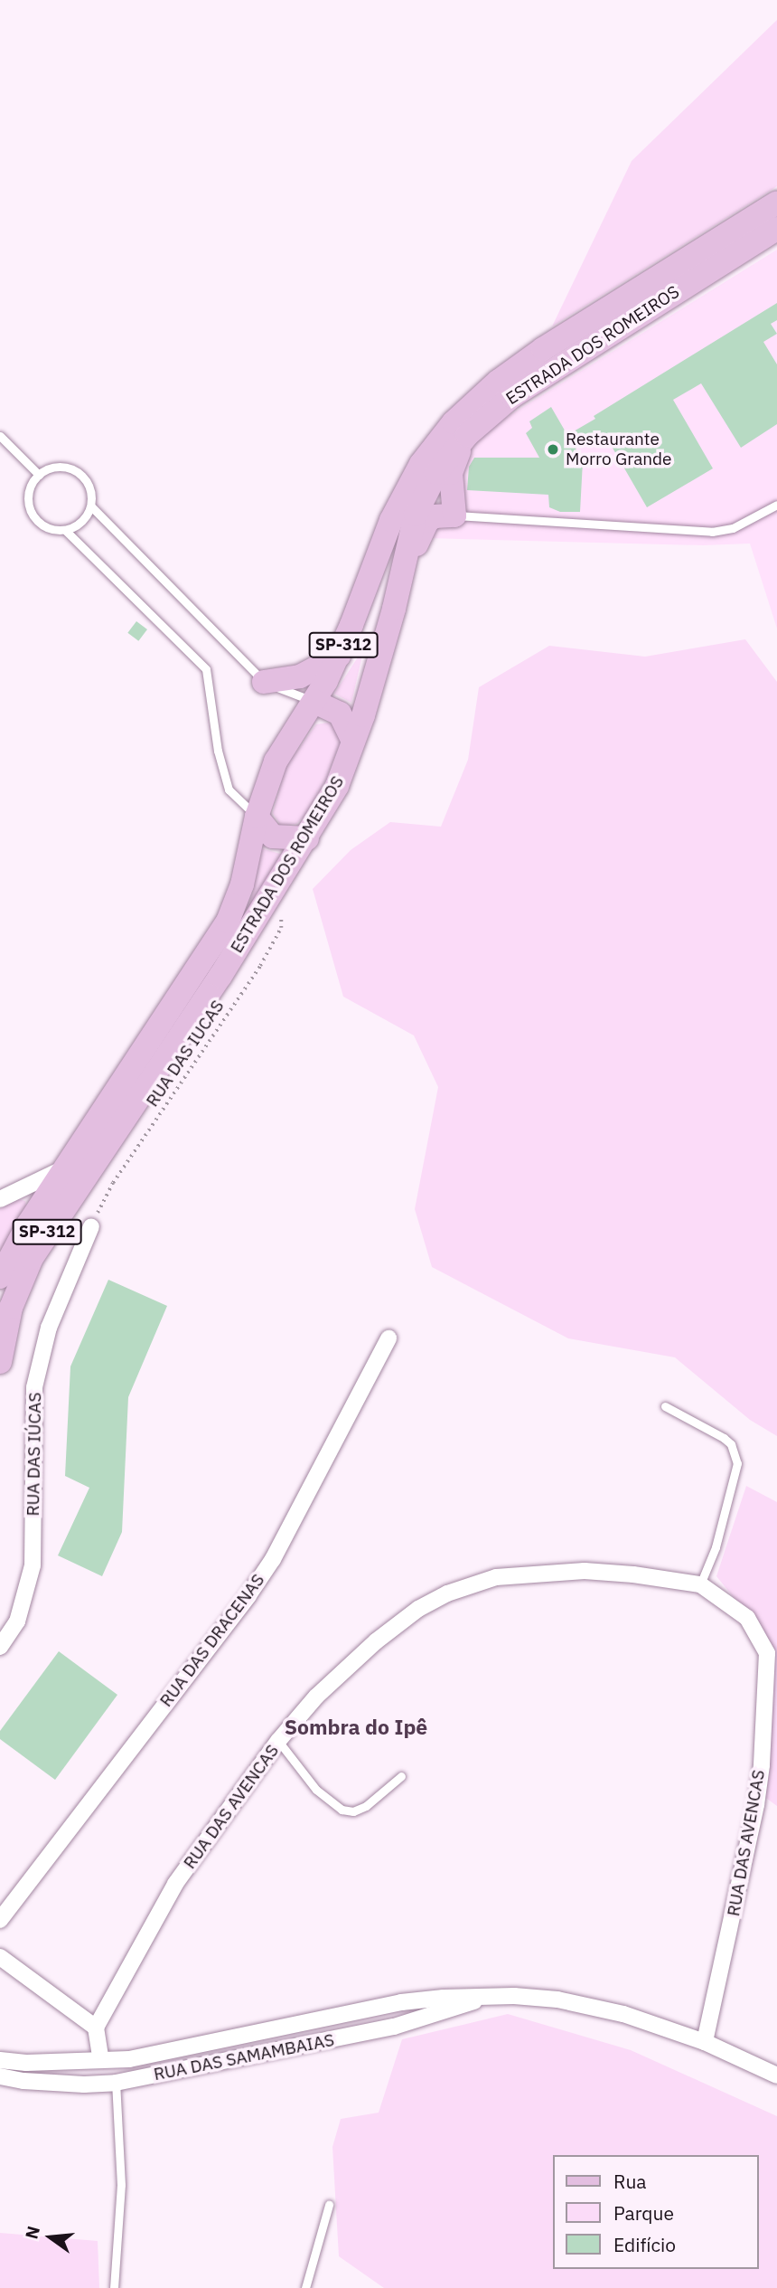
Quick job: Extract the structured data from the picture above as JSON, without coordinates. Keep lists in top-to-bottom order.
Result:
{
  "streets": {
    "main road": ["ESTRADA DOS ROMEIROS", "SP-312"],
    "street": [
      "RUA DAS IÚCAS",
      "RUA DAS DRACENAS",
      "RUA DAS AVENCAS",
      "RUA DAS SAMAMBAIAS"
    ],
    "path": ["RUA DAS IUCAS"]
  },
  "crossings": [
    ["ESTRADA DOS ROMEIROS", "RUA DAS IUCAS"],
    ["RUA DAS IUCAS", "RUA DAS IÚCAS"],
    ["RUA DAS AVENCAS", "RUA DAS SAMAMBAIAS"]
  ],
  "districts": ["Sombra do Ipê"],
  "places": ["Restaurante Morro Grande"],
  "legend": ["Rua", "Parque", "Edifício"],
  "north": "left"
}
